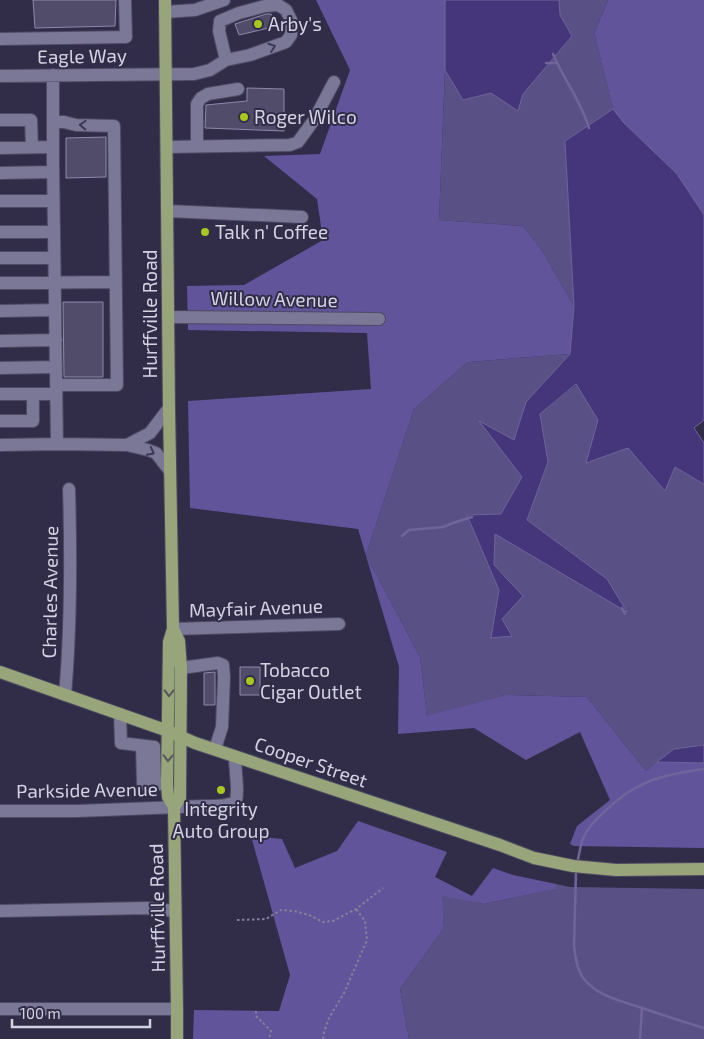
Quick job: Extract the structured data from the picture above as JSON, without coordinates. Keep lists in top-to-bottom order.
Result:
{
  "streets": {
    "main road": ["Hurffville Road", "Cooper Street"],
    "street": [
      "Eagle Way",
      "Willow Avenue",
      "Charles Avenue",
      "Mayfair Avenue",
      "Parkside Avenue"
    ]
  },
  "crossings": [
    ["Eagle Way", "Hurffville Road"],
    ["Willow Avenue", "Hurffville Road"],
    ["Hurffville Road", "Mayfair Avenue"],
    ["Hurffville Road", "Cooper Street"],
    ["Hurffville Road", "Parkside Avenue"],
    ["Charles Avenue", "Cooper Street"],
    ["Cooper Street", "Parkside Avenue"]
  ],
  "places": [
    "Arby's",
    "Roger Wilco",
    "Talk n' Coffee",
    "Tobacco Cigar Outlet",
    "Integrity Auto Group"
  ],
  "scale_bar": "100 m"
}
